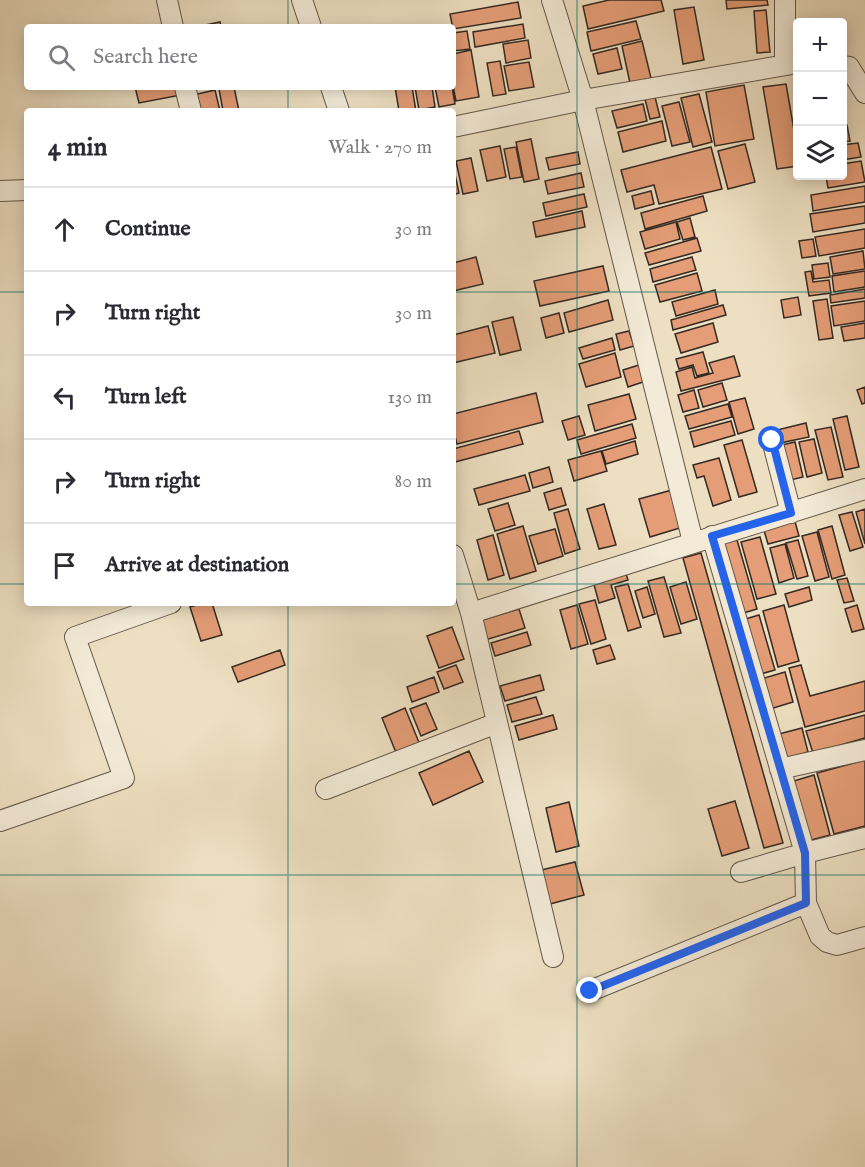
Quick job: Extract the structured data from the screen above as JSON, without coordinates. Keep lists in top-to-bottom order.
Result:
{
  "page": {
    "map_buttons": ["+", "−"],
    "search": "Search here",
    "heading": ["4 min", "Walk · 270 m"],
    "list": [
      ["Continue", "30 m"],
      ["Turn right", "30 m"],
      ["Turn left", "130 m"],
      ["Turn right", "80 m"],
      "Arrive at destination"
    ]
  }
}
